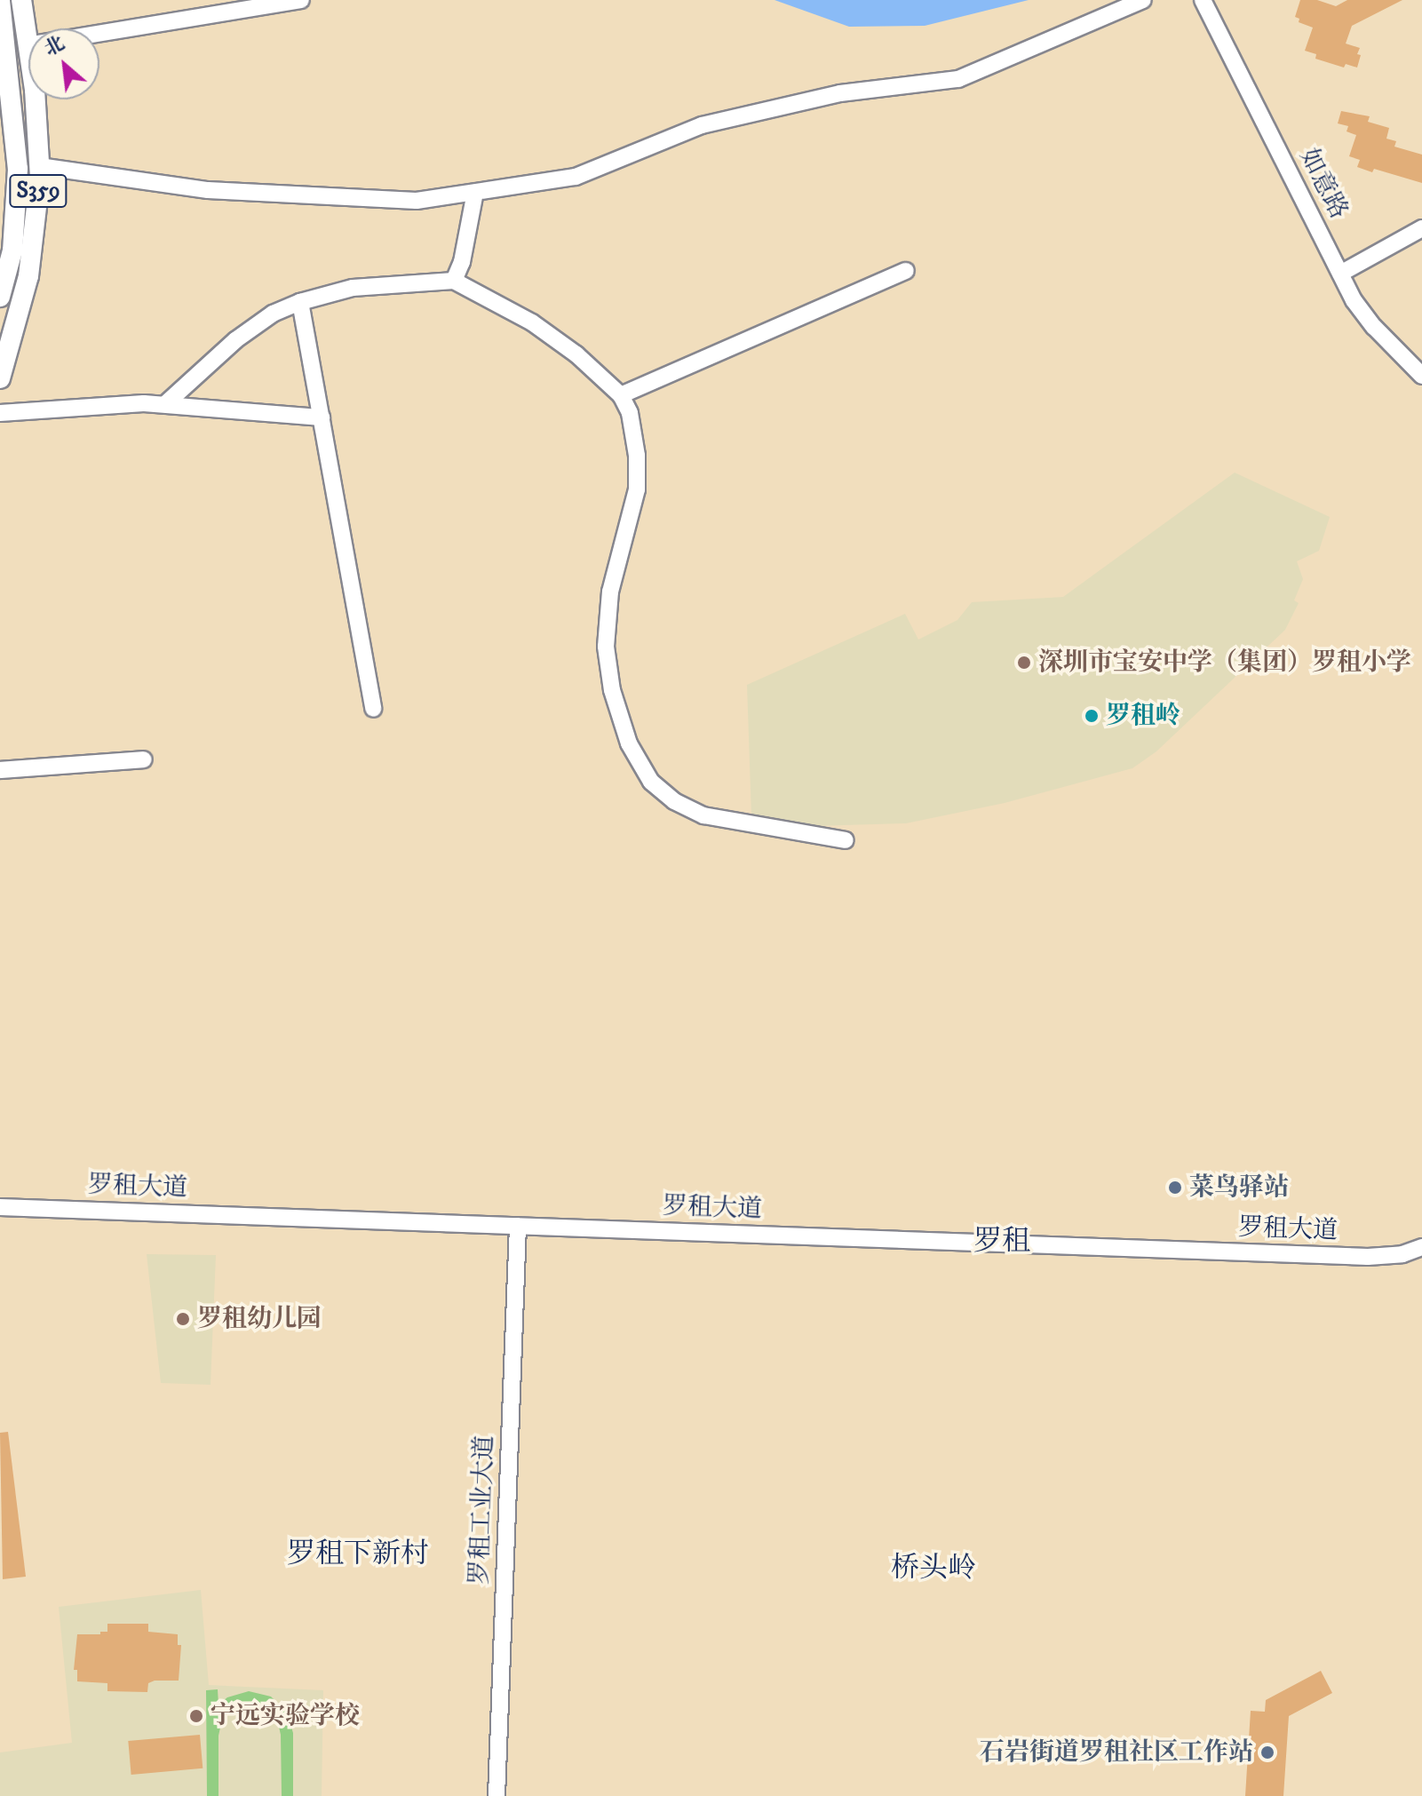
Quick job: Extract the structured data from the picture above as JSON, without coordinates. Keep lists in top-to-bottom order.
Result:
{
  "streets": {
    "main road": ["S359"],
    "street": ["如意路", "罗租大道", "罗租工业大道"]
  },
  "crossings": [
    ["罗租大道", "罗租工业大道"]
  ],
  "districts": ["罗租", "罗租下新村", "桥头岭"],
  "places": [
    "深圳市宝安中学（集团）罗租小学",
    "罗租岭",
    "菜鸟驿站",
    "罗租幼儿园",
    "宁远实验学校",
    "石岩街道罗租社区工作站"
  ],
  "north": "top left"
}
